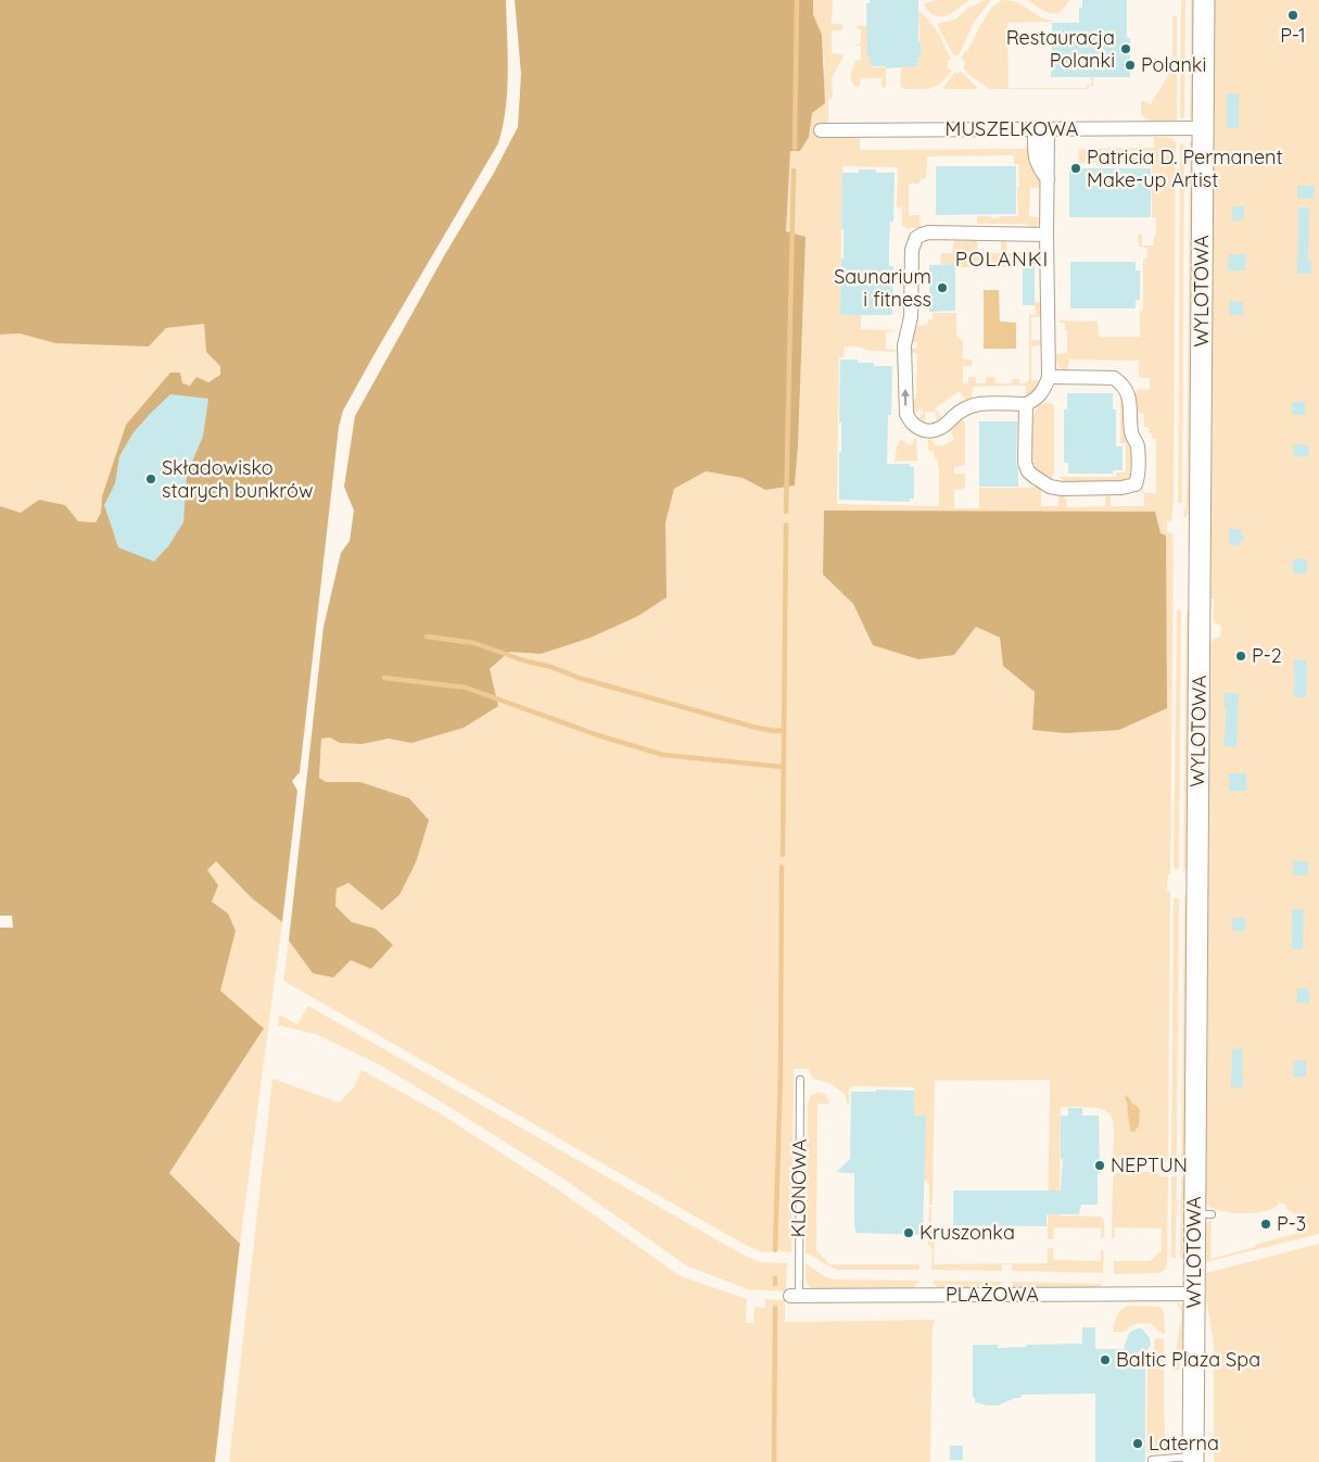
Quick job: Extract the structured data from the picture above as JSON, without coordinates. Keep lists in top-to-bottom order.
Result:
{
  "streets": {
    "street": ["MUSZELKOWA", "WYLOTOWA", "PLAŻOWA"],
    "lane": ["KLONOWA"]
  },
  "crossings": [
    ["MUSZELKOWA", "WYLOTOWA"],
    ["WYLOTOWA", "PLAŻOWA"],
    ["KLONOWA", "PLAŻOWA"]
  ],
  "districts": ["POLANKI"],
  "places": [
    "P-1",
    "Restauracja Polanki",
    "Polanki",
    "Patricia D. Permanent Make-up Artist",
    "Saunarium i fitness",
    "Składowisko starych bunkrów",
    "P-2",
    "NEPTUN",
    "P-3",
    "Kruszonka",
    "Baltic Plaza Spa",
    "Laterna"
  ]
}
